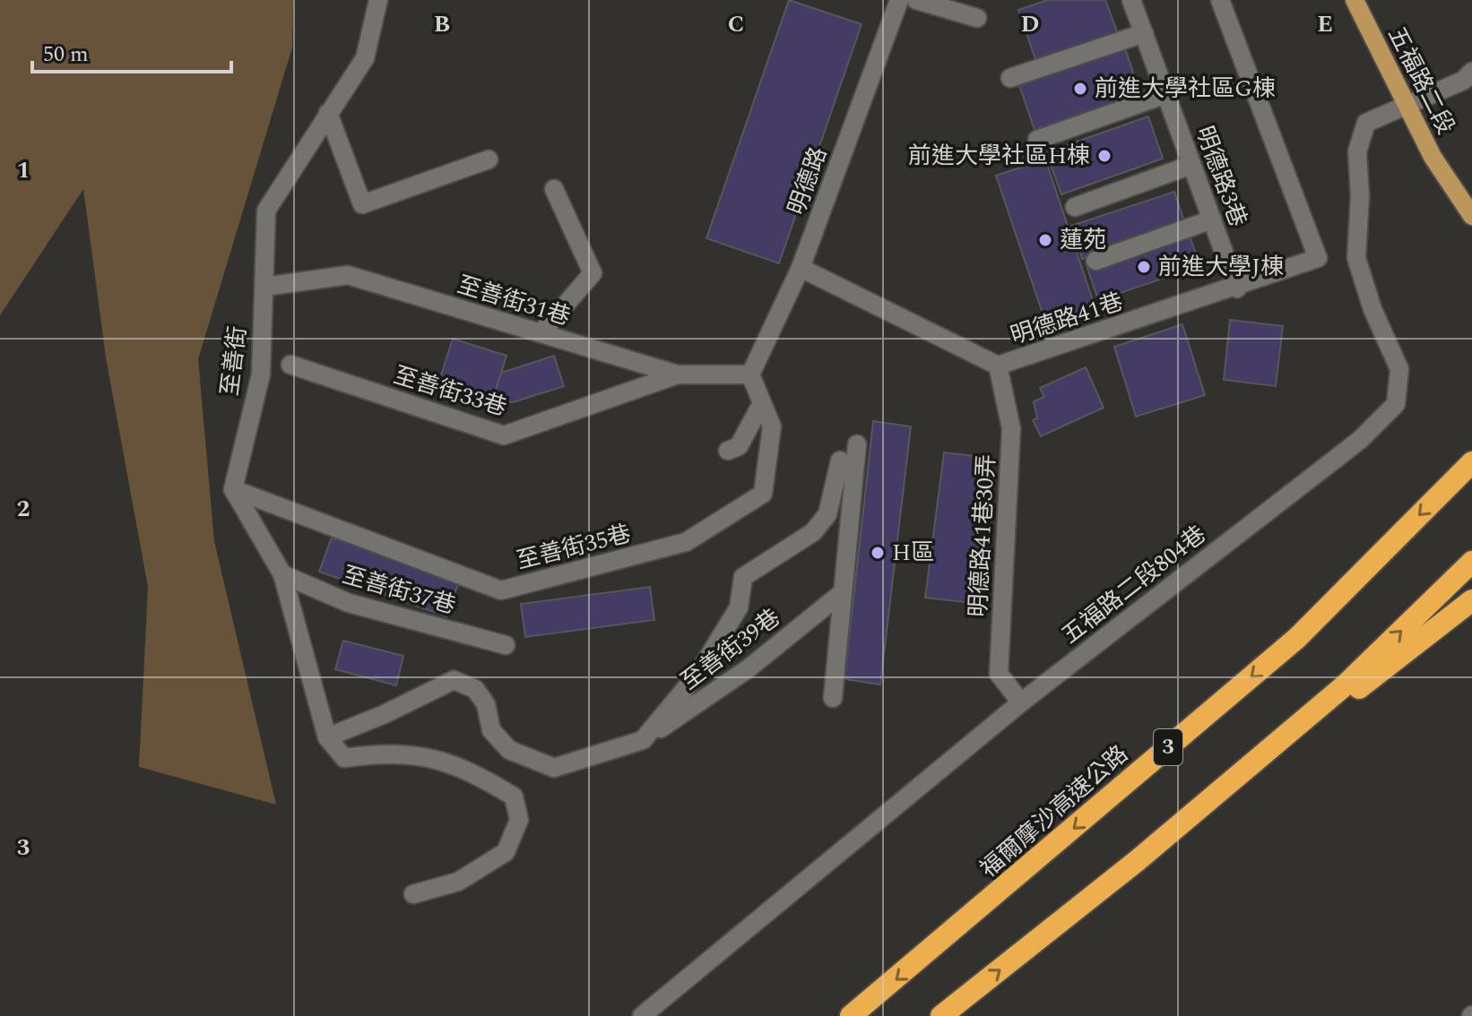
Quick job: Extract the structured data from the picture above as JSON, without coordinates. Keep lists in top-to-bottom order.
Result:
{
  "streets": {
    "highway": ["3", "福爾摩沙高速公路"],
    "main road": ["五福路二段"],
    "street": [
      "明德路3巷",
      "明德路",
      "至善街31巷",
      "明德路41巷",
      "至善街",
      "至善街33巷",
      "明德路41巷30弄",
      "至善街35巷",
      "五福路二段804巷",
      "至善街37巷",
      "至善街39巷"
    ]
  },
  "crossings": [
    ["五福路二段", "五福路二段804巷"],
    ["明德路3巷", "明德路41巷"],
    ["明德路", "至善街31巷"],
    ["明德路", "明德路41巷"],
    ["明德路", "至善街35巷"],
    ["至善街31巷", "至善街"],
    ["至善街31巷", "至善街33巷"],
    ["至善街31巷", "至善街35巷"],
    ["明德路41巷", "明德路41巷30弄"],
    ["至善街", "至善街35巷"],
    ["明德路41巷30弄", "五福路二段804巷"]
  ],
  "places": [
    "前進大學社區G棟",
    "前進大學社區H棟",
    "蓮苑",
    "前進大學J棟",
    "H區"
  ],
  "scale_bar": "50 m",
  "grid": {
    "columns": [
      "B",
      "C",
      "D",
      "E"
    ],
    "rows": ["1", "2", "3"]
  }
}
